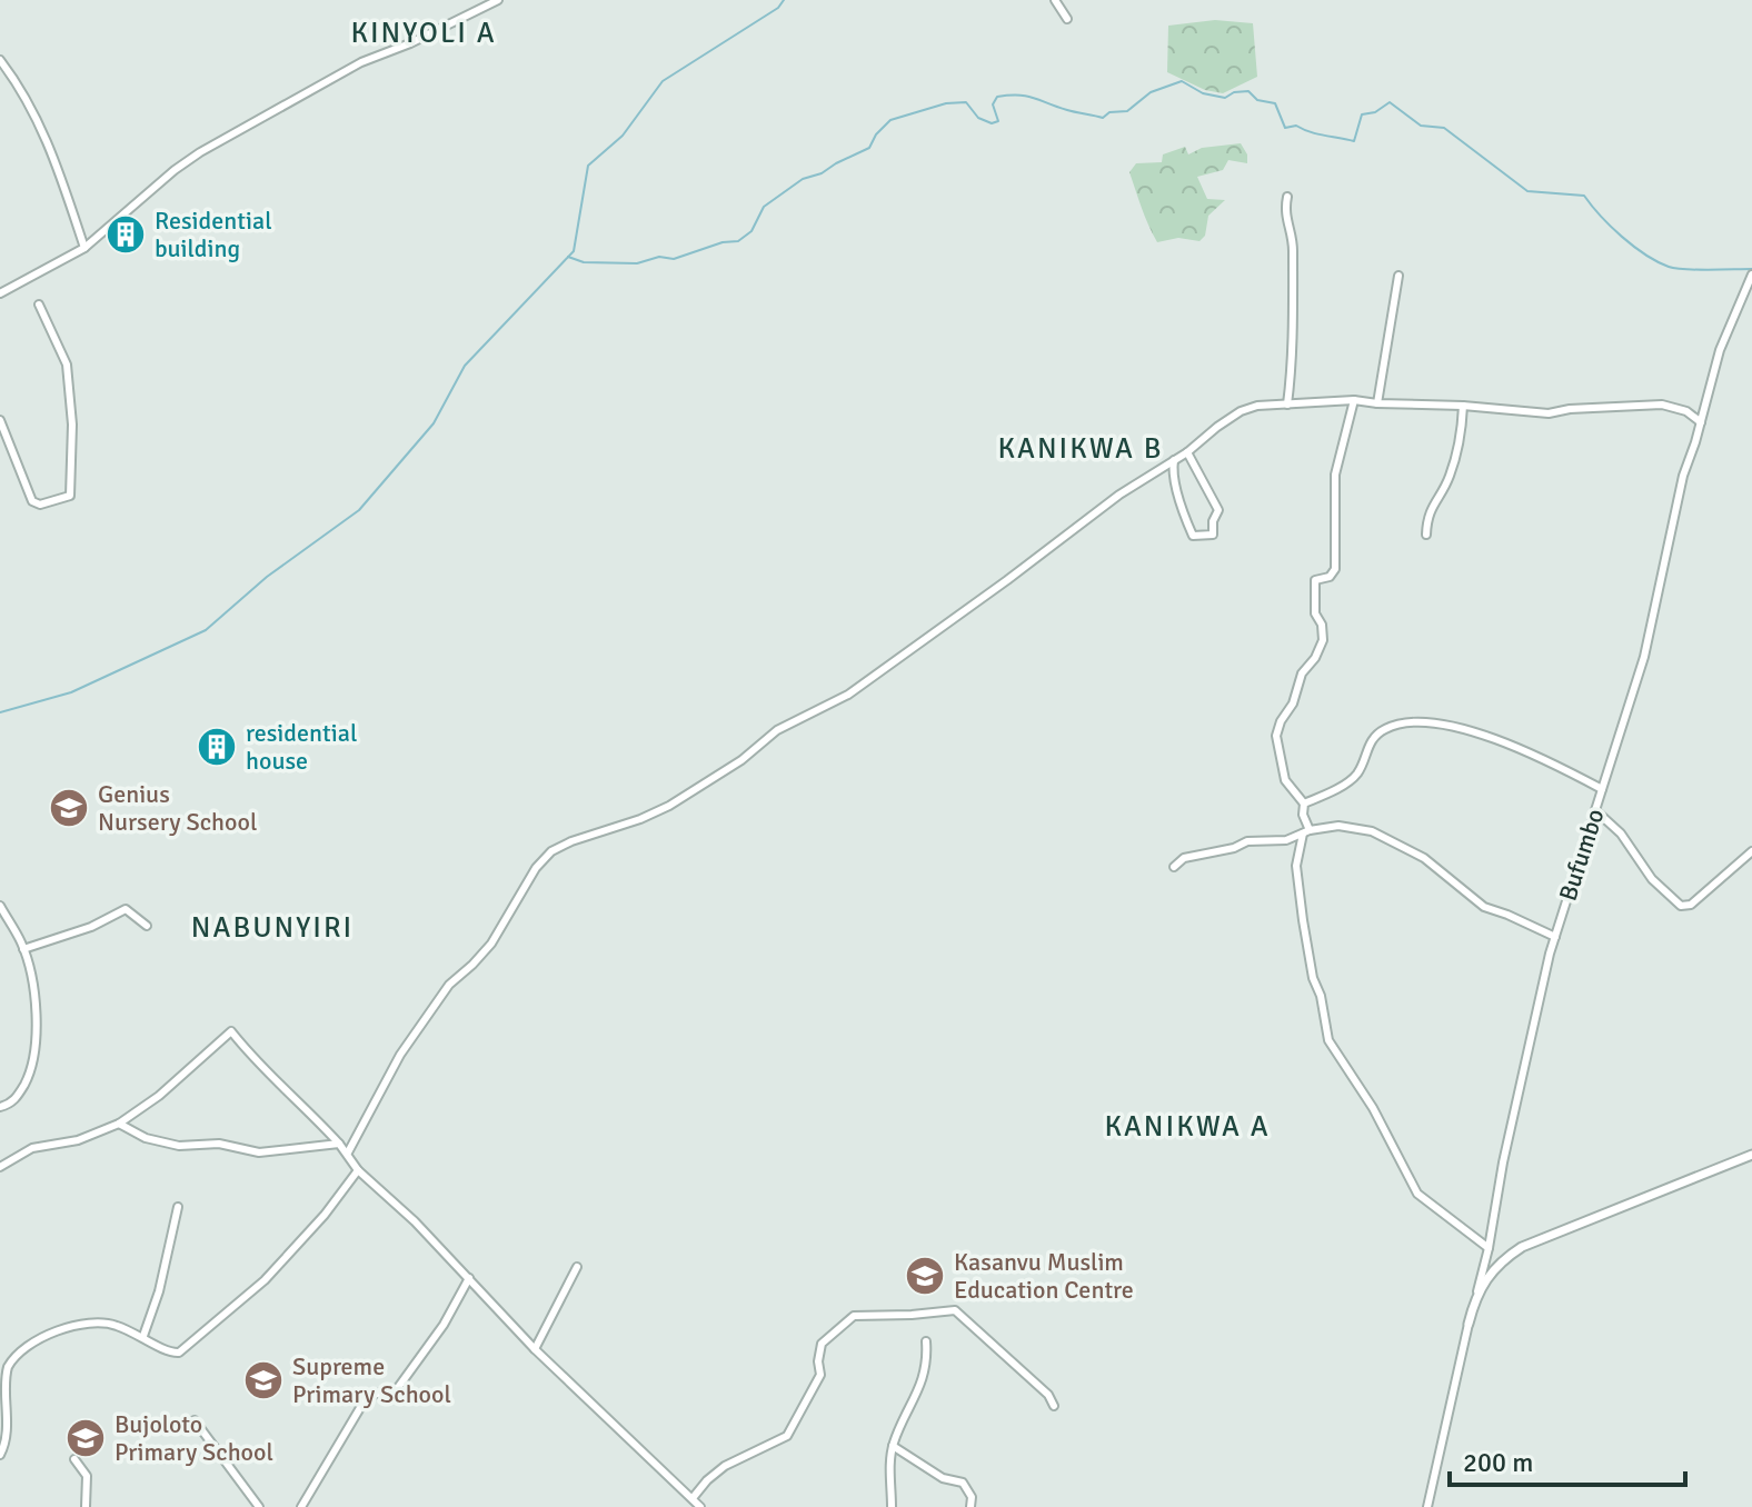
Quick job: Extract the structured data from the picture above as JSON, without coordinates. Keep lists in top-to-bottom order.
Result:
{
  "streets": {
    "street": ["Bufumbo"]
  },
  "districts": [
    "KINYOLI A",
    "KANIKWA B",
    "NABUNYIRI",
    "KANIKWA A"
  ],
  "places": {
    "building": ["Residential building", "residential house"],
    "school or university": [
      "Genius Nursery School",
      "Kasanvu Muslim Education Centre",
      "Supreme Primary School",
      "Bujoloto Primary School"
    ]
  },
  "scale_bar": "200 m"
}
